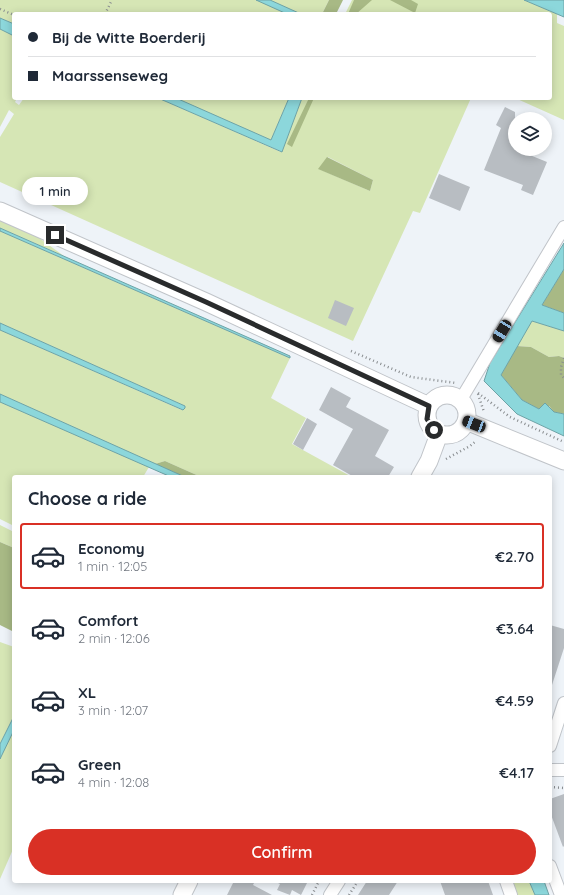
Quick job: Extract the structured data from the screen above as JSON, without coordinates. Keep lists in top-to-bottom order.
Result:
{
  "page": {
    "banner": ["Bij de Witte Boerderij", "Maarssenseweg"],
    "bubble": "1 min",
    "heading": "Choose a ride",
    "list": [
      {
        "name": "Economy",
        "note": "1 min · 12:05",
        "value": "€2.70"
      },
      {
        "name": "Comfort",
        "note": "2 min · 12:06",
        "value": "€3.64"
      },
      {
        "name": "XL",
        "note": "3 min · 12:07",
        "value": "€4.59"
      },
      {
        "name": "Green",
        "note": "4 min · 12:08",
        "value": "€4.17"
      }
    ],
    "buttons": "Confirm"
  }
}
